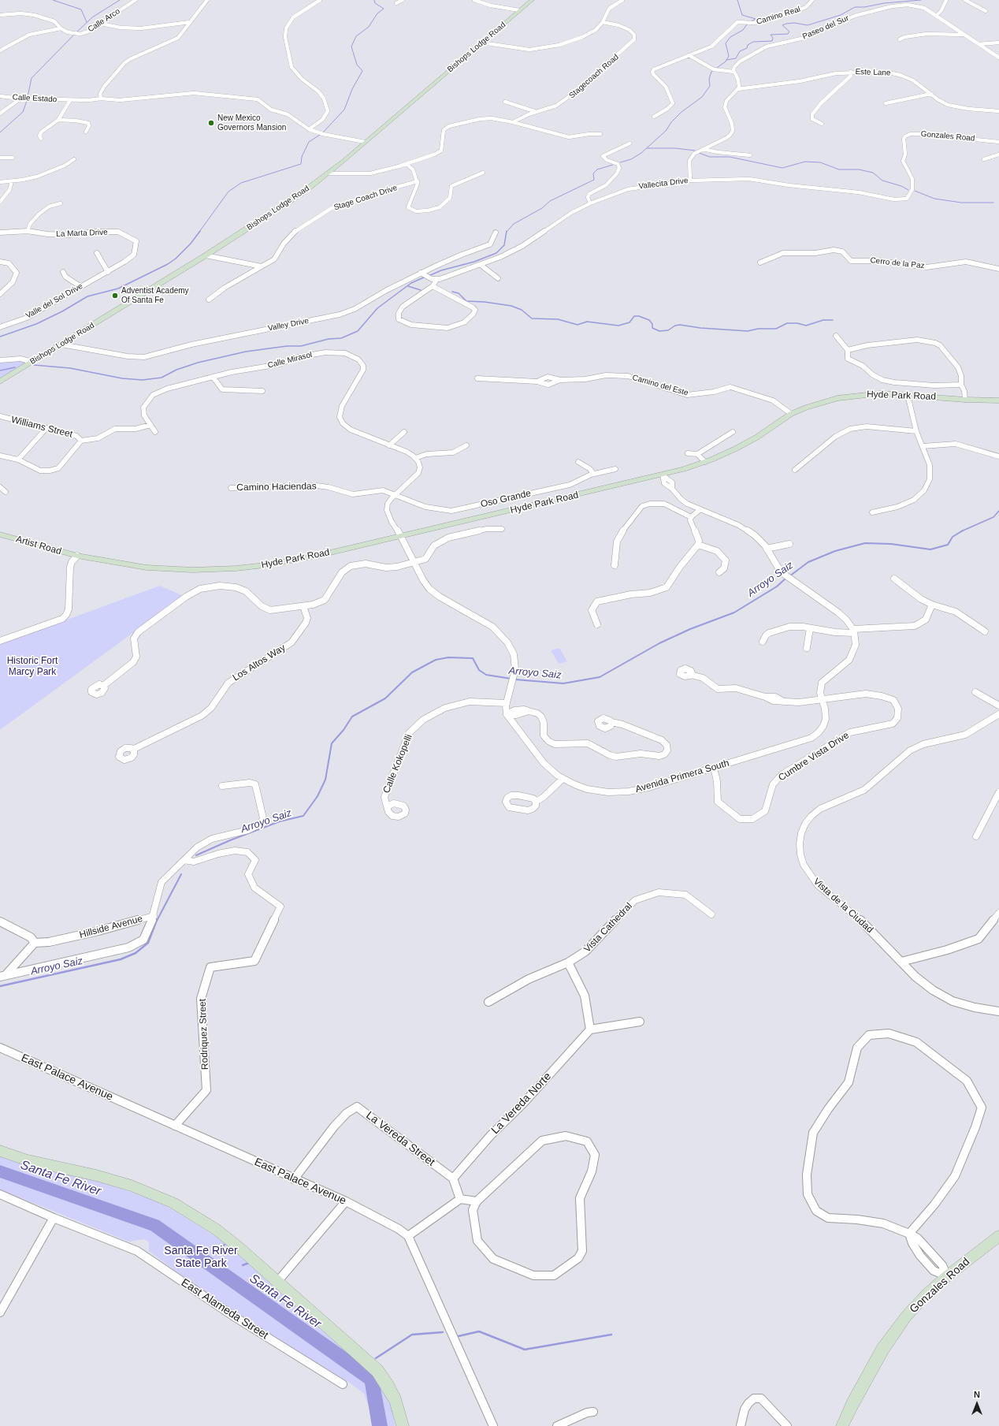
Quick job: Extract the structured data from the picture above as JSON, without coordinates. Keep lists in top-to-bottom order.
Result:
{
  "streets": {
    "street": [
      "Camino Real",
      "Calle Arco",
      "Paseo del Sur",
      "Bishops Lodge Road",
      "Este Lane",
      "Stagecoach Road",
      "Calle Estado",
      "Gonzales Road",
      "Vallecita Drive",
      "Stage Coach Drive",
      "La Marta Drive",
      "Cerro de la Paz",
      "Valle del Sol Drive",
      "Valley Drive",
      "Calle Mirasol",
      "Camino del Este",
      "Hyde Park Road",
      "Williams Street",
      "Camino Haciendas",
      "Oso Grande",
      "Artist Road",
      "Los Altos Way",
      "Cumbre Vista Drive",
      "Calle Kokopelli",
      "Avenida Primera South",
      "Vista de la Ciudad",
      "Hillside Avenue",
      "Vista Cathedral",
      "Rodriquez Street",
      "East Palace Avenue",
      "La Vereda Norte",
      "La Vereda Street",
      "East Alameda Street"
    ]
  },
  "crossings": [
    ["Bishops Lodge Road", "Calle Estado"],
    ["Bishops Lodge Road", "Valley Drive"],
    ["Gonzales Road", "Vallecita Drive"],
    ["La Marta Drive", "Valle del Sol Drive"],
    ["Camino del Este", "Hyde Park Road"],
    ["Hyde Park Road", "Artist Road"],
    ["Camino Haciendas", "Oso Grande"],
    ["Cumbre Vista Drive", "Avenida Primera South"],
    ["Hillside Avenue", "Rodriquez Street"],
    ["Rodriquez Street", "East Palace Avenue"],
    ["East Palace Avenue", "La Vereda Street"],
    ["La Vereda Norte", "La Vereda Street"]
  ],
  "water": ["Arroyo Saiz", "Santa Fe River"],
  "parks": ["Historic Fort Marcy Park", "Santa Fe River State Park"],
  "places": ["New Mexico Governors Mansion", "Adventist Academy Of Santa Fe"],
  "north": "top"
}
